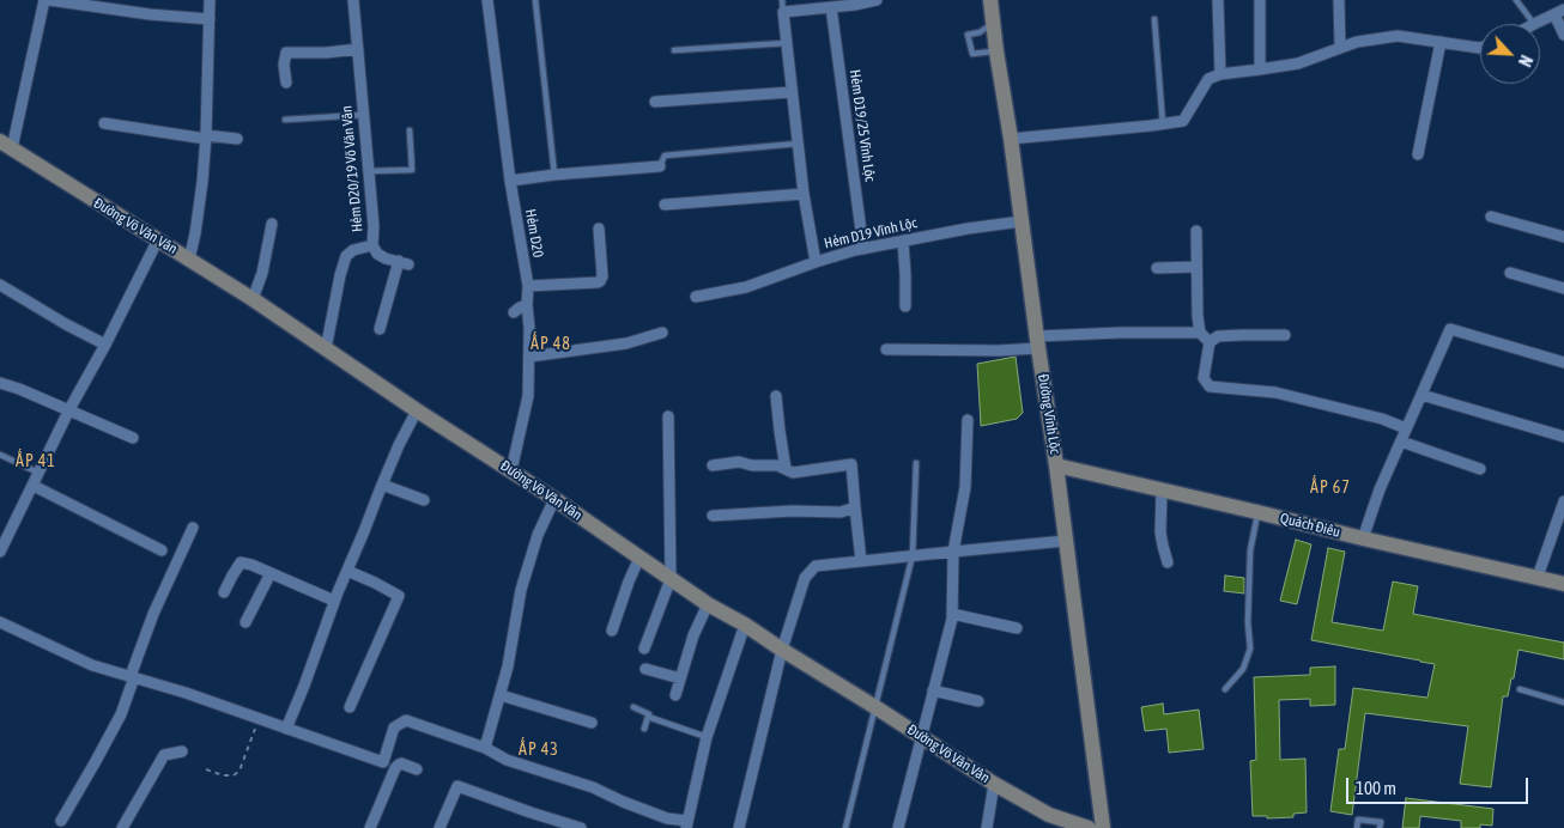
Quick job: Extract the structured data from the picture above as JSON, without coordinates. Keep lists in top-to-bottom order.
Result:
{
  "streets": {
    "main road": ["Đường Võ Văn Vân", "Đường Vĩnh Lộc", "Quách Điêu"],
    "street": [
      "Hẻm D19/25 Vĩnh Lộc",
      "Hẻm D20/19 Võ Văn Vân",
      "Hẻm D20",
      "Hẻm D19 Vĩnh Lộc"
    ]
  },
  "crossings": [
    ["Hẻm D19/25 Vĩnh Lộc", "Hẻm D19 Vĩnh Lộc"],
    ["Hẻm D20/19 Võ Văn Vân", "Đường Võ Văn Vân"],
    ["Đường Võ Văn Vân", "Hẻm D20"],
    ["Hẻm D19 Vĩnh Lộc", "Đường Vĩnh Lộc"],
    ["Đường Vĩnh Lộc", "Quách Điêu"]
  ],
  "districts": [
    "ẤP 48",
    "ẤP 41",
    "ẤP 67",
    "ẤP 43"
  ],
  "scale_bar": "100 m",
  "north": "bottom right"
}
